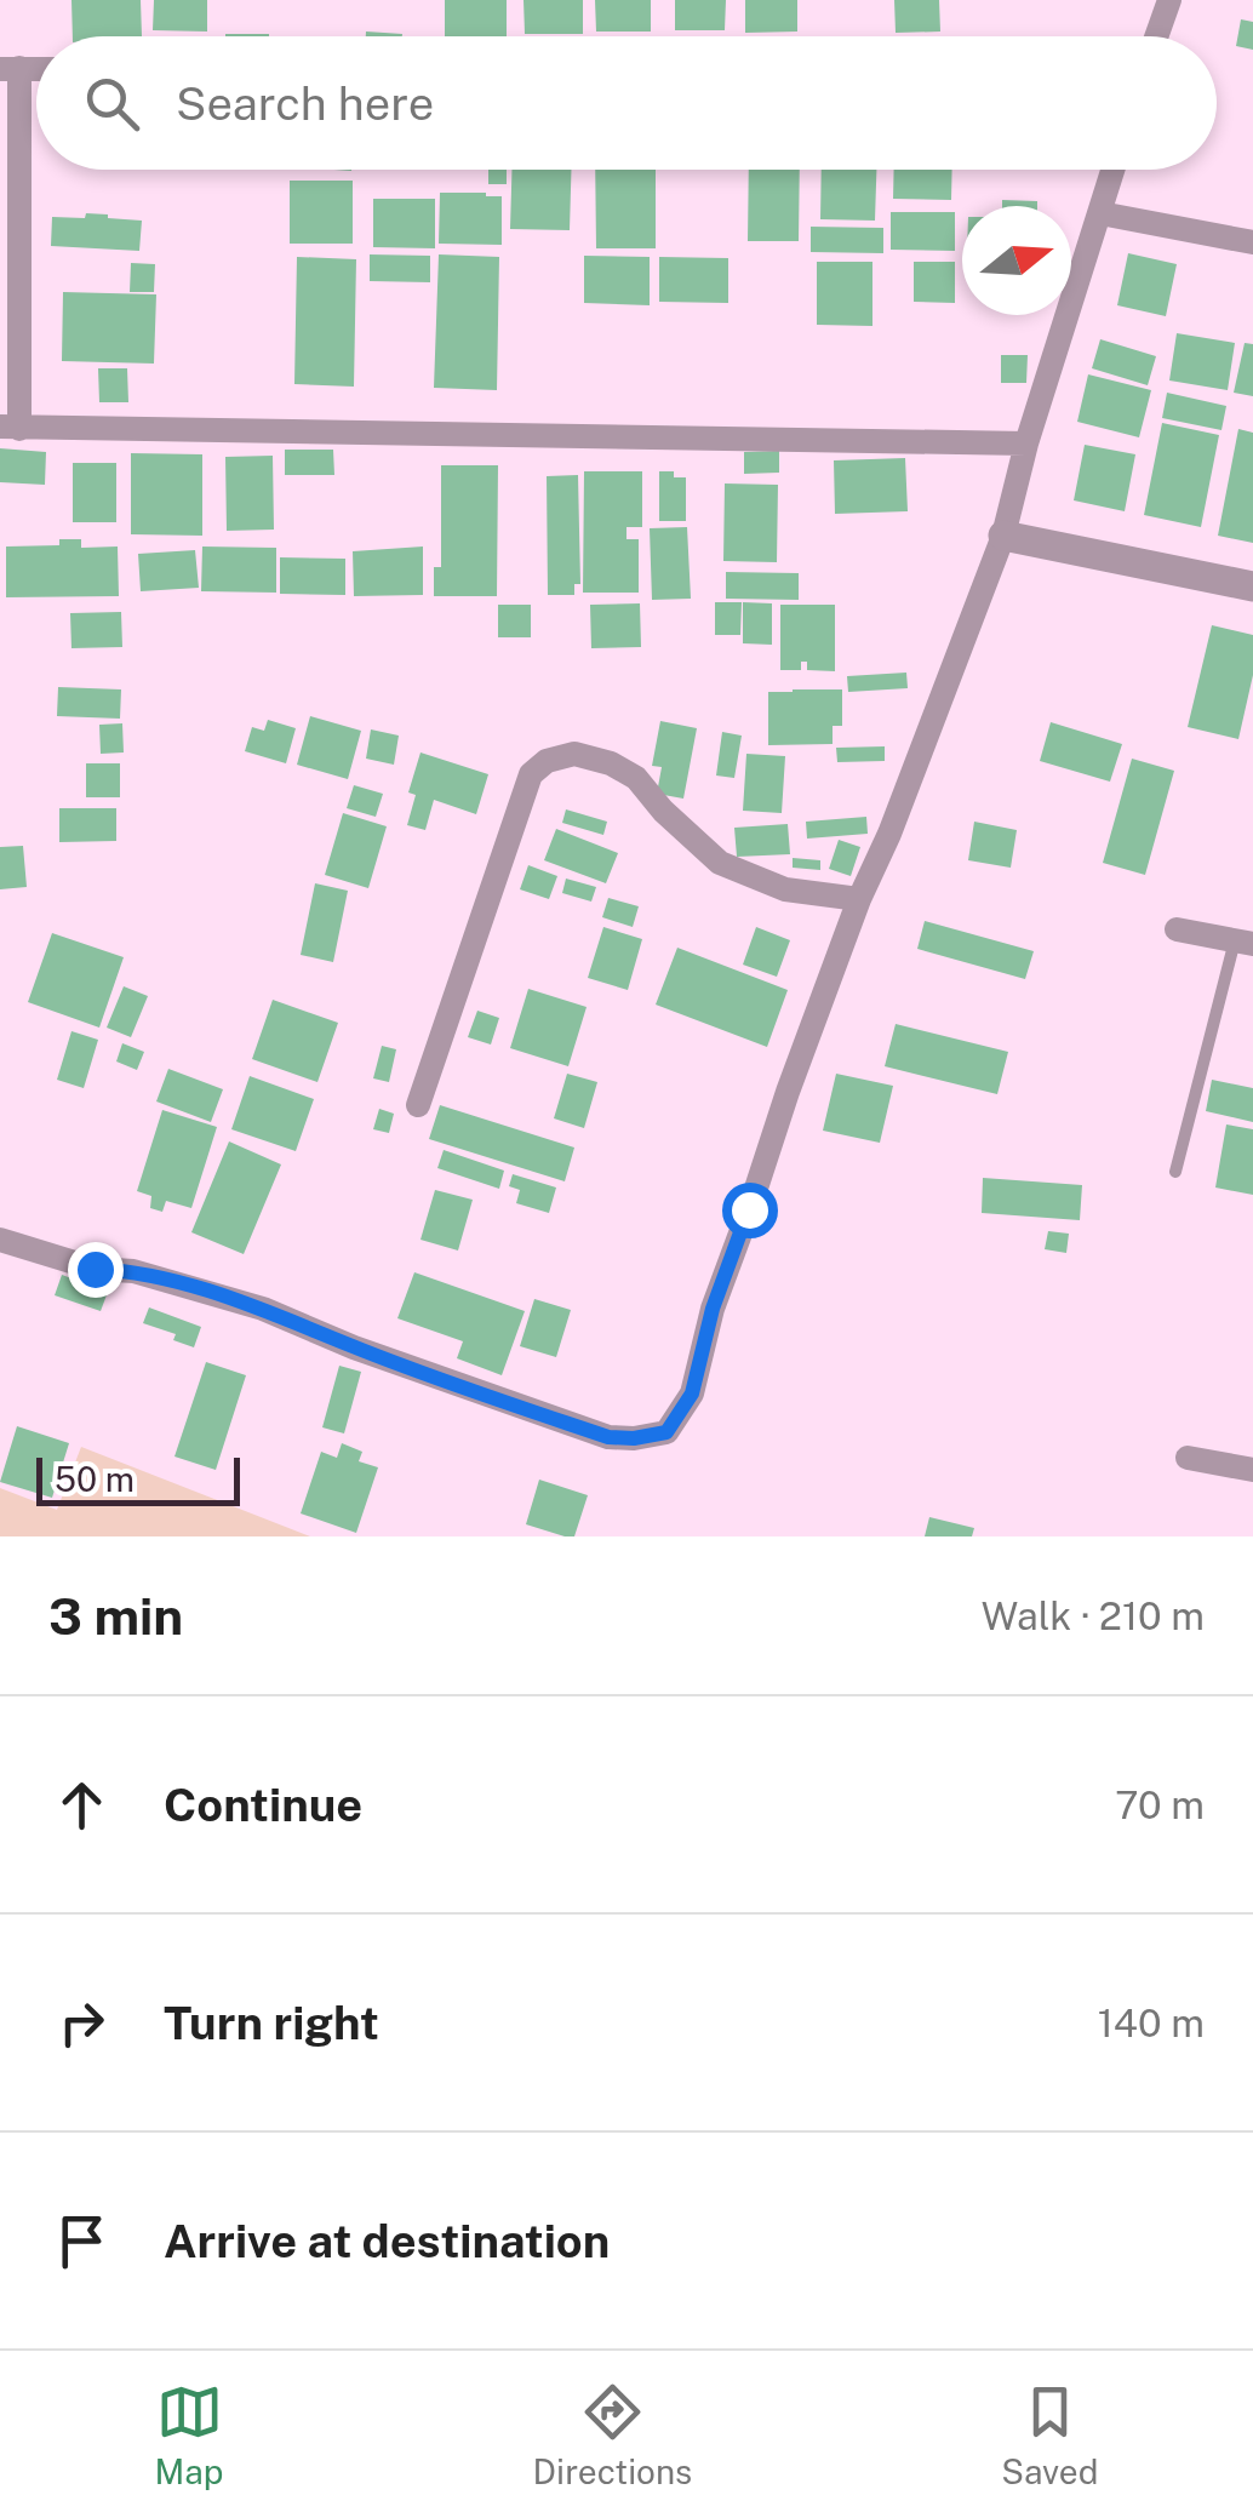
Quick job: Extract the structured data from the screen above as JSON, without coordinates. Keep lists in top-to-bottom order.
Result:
{
  "scale_bar": "50 m",
  "north": "right",
  "page": {
    "search": "Search here",
    "scale": "50 m",
    "heading": ["3 min", "Walk · 210 m"],
    "list": [
      ["Continue", "70 m"],
      ["Turn right", "140 m"],
      "Arrive at destination"
    ],
    "nav": ["Map", "Directions", "Saved"]
  }
}
